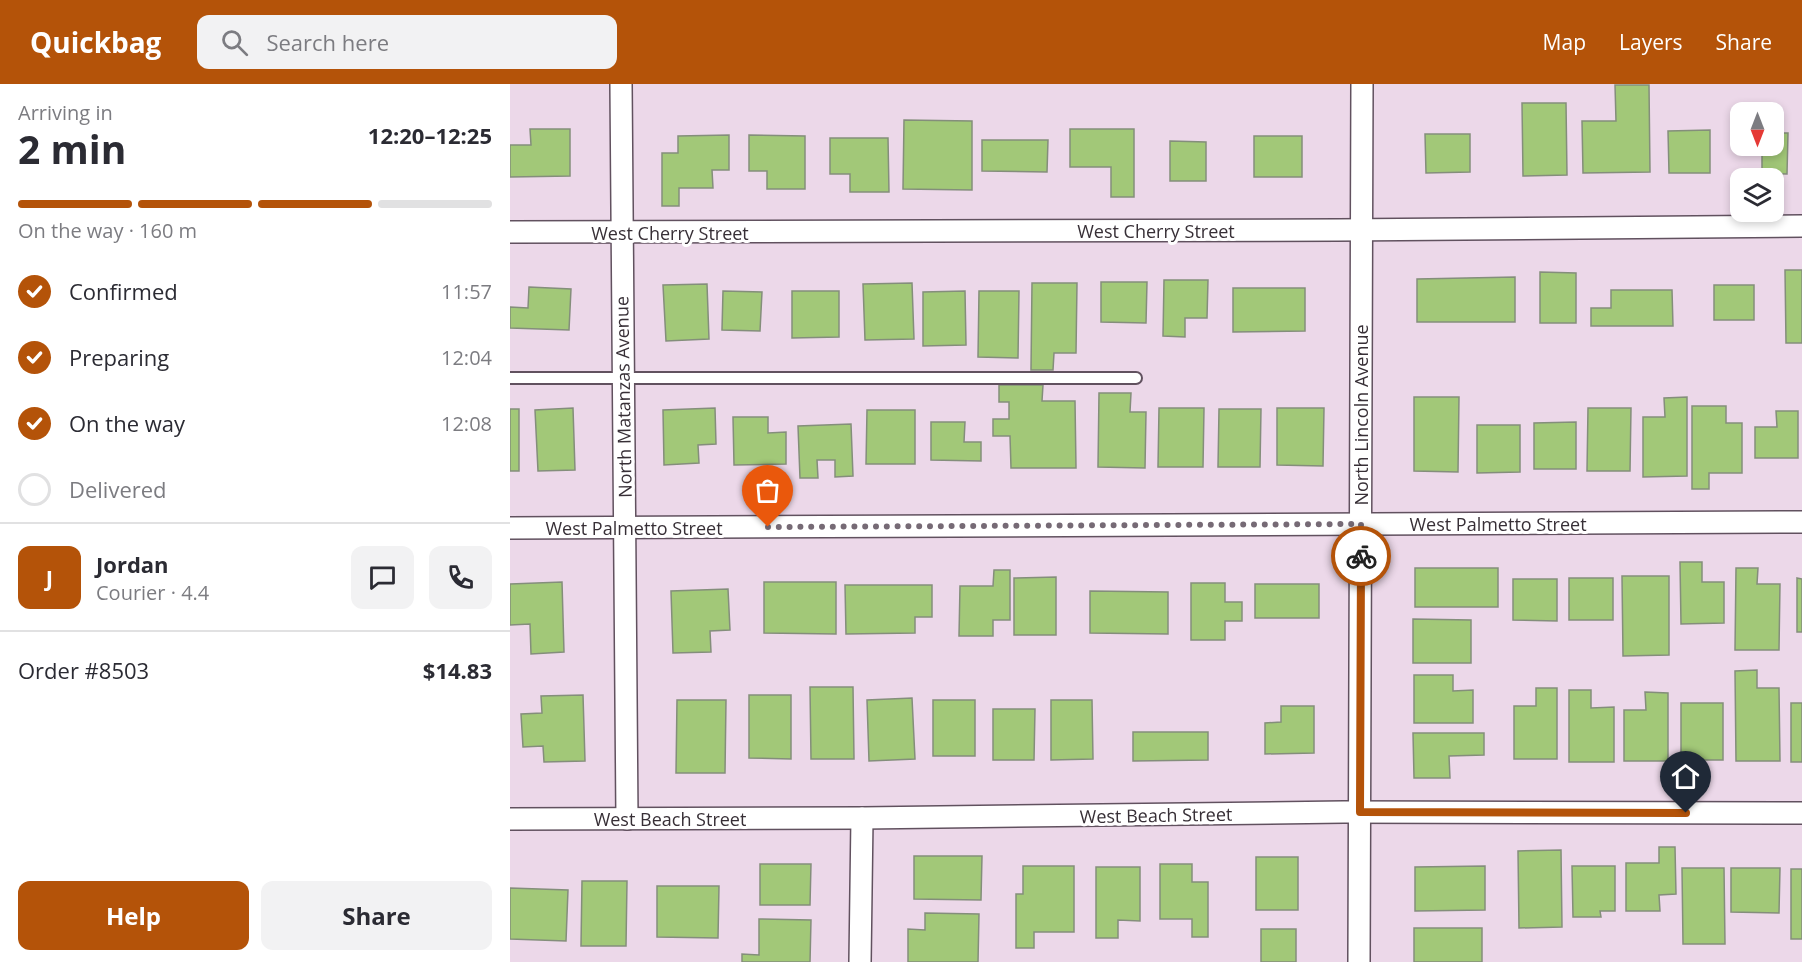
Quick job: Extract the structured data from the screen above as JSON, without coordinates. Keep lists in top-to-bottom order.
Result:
{
  "streets": {
    "street": [
      "West Cherry Street",
      "North Matanzas Avenue",
      "North Lincoln Avenue",
      "West Palmetto Street",
      "West Beach Street"
    ]
  },
  "crossings": [
    ["West Cherry Street", "North Matanzas Avenue"],
    ["West Cherry Street", "North Lincoln Avenue"],
    ["North Matanzas Avenue", "West Palmetto Street"],
    ["North Matanzas Avenue", "West Beach Street"],
    ["North Lincoln Avenue", "West Palmetto Street"],
    ["North Lincoln Avenue", "West Beach Street"]
  ],
  "north": "bottom",
  "page": {
    "header": "Quickbag",
    "search": "Search here",
    "nav": ["Map", "Layers", "Share"],
    "heading": ["2 min", "Arriving in", "12:20–12:25"],
    "panel": [
      "Jordan",
      "Courier · 4.4",
      "Order #8503",
      "$14.83"
    ],
    "bar": "On the way · 160 m",
    "list": [
      ["Confirmed", "11:57"],
      ["Preparing", "12:04"],
      ["On the way", "12:08"],
      "Delivered"
    ],
    "round": "J",
    "buttons": ["Help", "Share"]
  }
}
